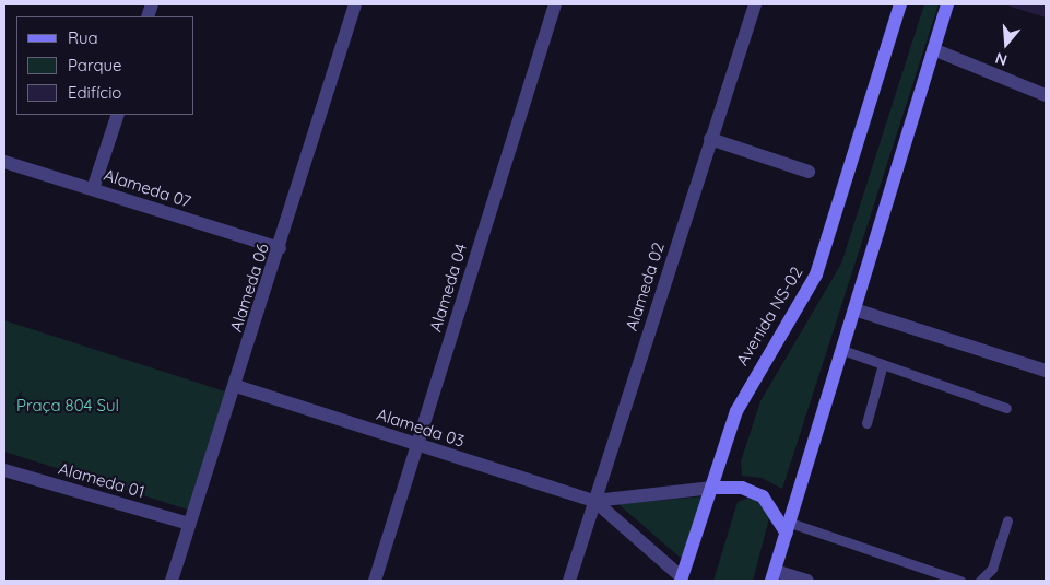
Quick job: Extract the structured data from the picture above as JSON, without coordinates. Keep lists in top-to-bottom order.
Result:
{
  "streets": {
    "street": [
      "Alameda 07",
      "Alameda 02",
      "Alameda 06",
      "Alameda 04",
      "Avenida NS-02",
      "Alameda 03",
      "Alameda 01"
    ]
  },
  "crossings": [
    ["Alameda 07", "Alameda 06"],
    ["Alameda 02", "Alameda 03"],
    ["Alameda 06", "Alameda 03"],
    ["Alameda 06", "Alameda 01"],
    ["Alameda 04", "Alameda 03"],
    ["Avenida NS-02", "Alameda 03"]
  ],
  "parks": ["Praça 804 Sul"],
  "legend": ["Rua", "Parque", "Edifício"],
  "north": "bottom"
}
